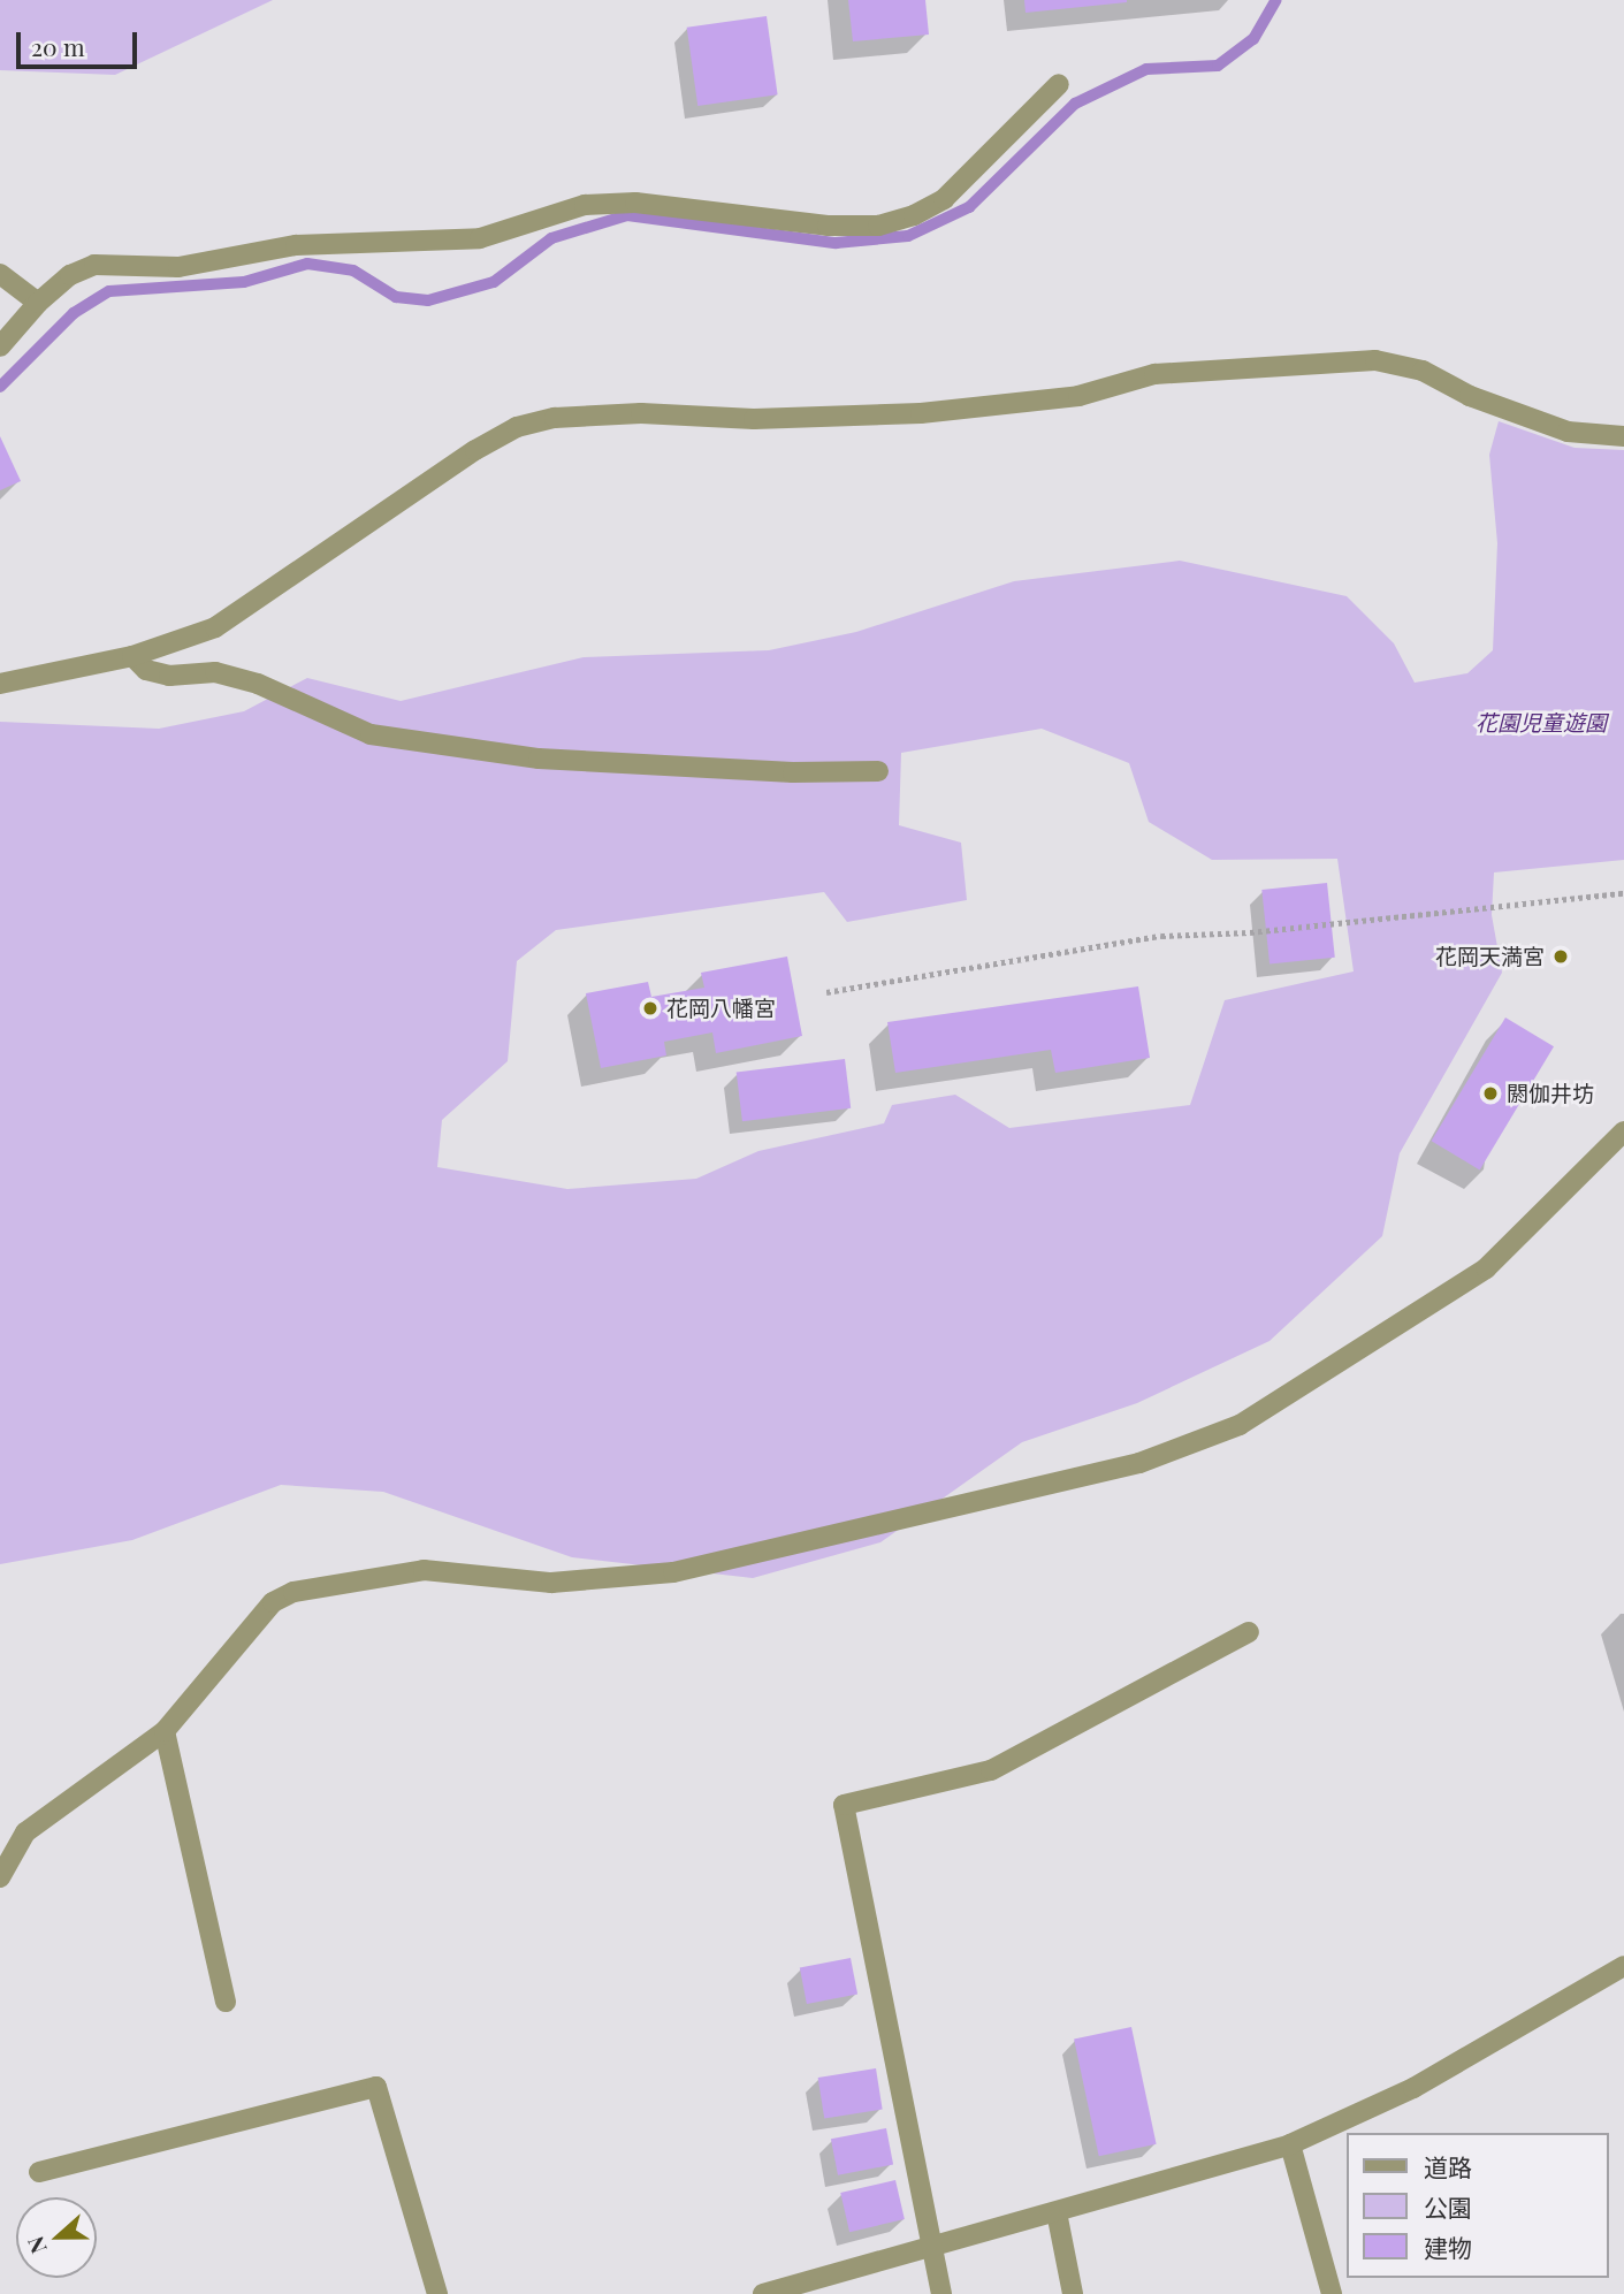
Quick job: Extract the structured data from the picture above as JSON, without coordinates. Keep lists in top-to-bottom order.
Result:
{
  "parks": ["花園児童遊園"],
  "places": ["花岡天満宮", "花岡八幡宮", "閼伽井坊"],
  "legend": ["道路", "公園", "建物"],
  "scale_bar": "20 m",
  "north": "left"
}
